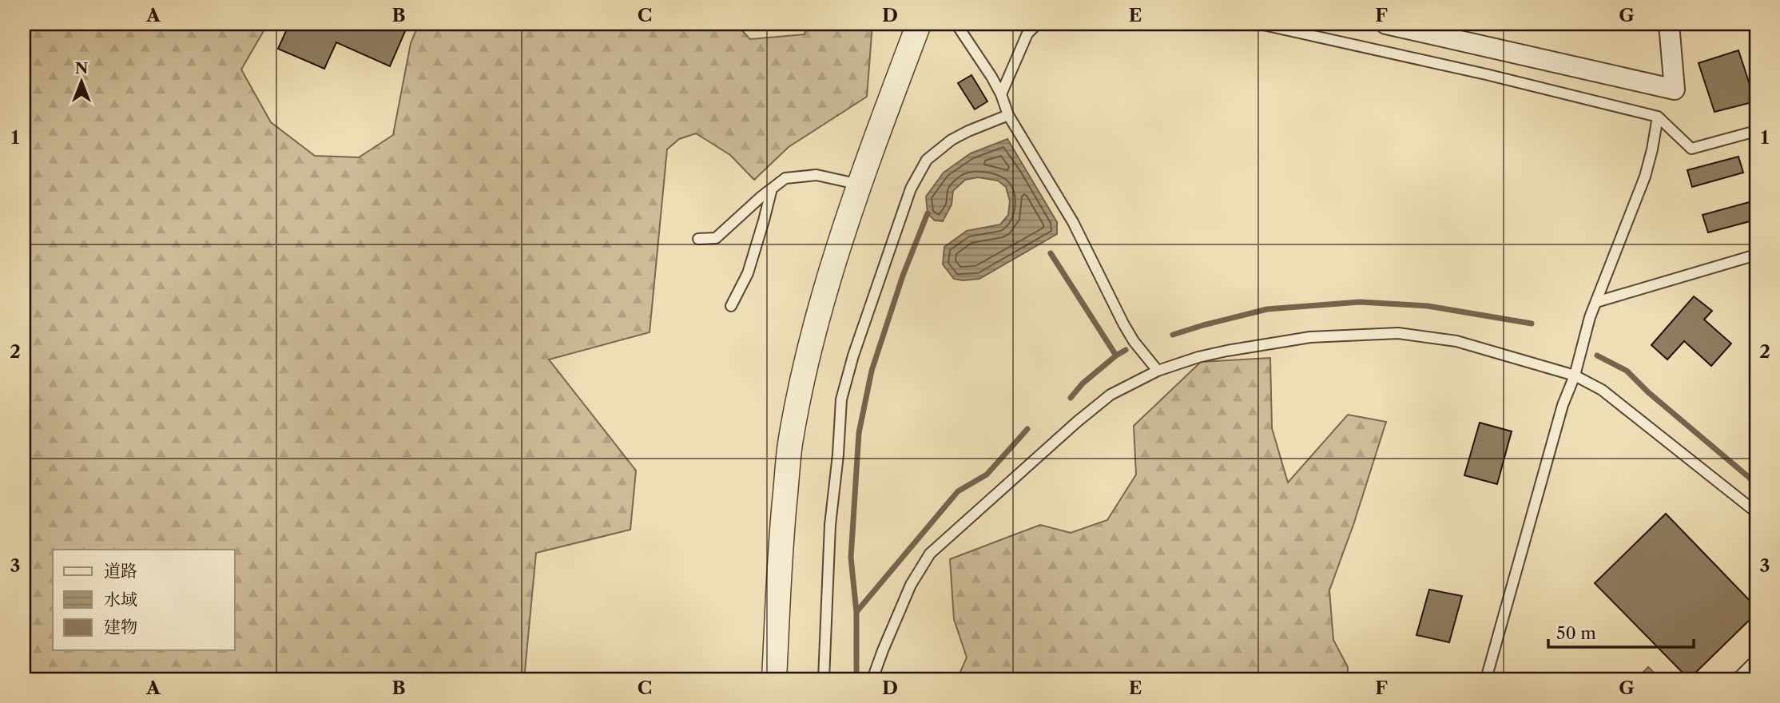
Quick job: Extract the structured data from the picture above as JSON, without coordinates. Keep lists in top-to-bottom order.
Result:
{
  "legend": ["道路", "水域", "建物"],
  "scale_bar": "50 m",
  "north": "top",
  "grid": {
    "columns": [
      "A",
      "B",
      "C",
      "D",
      "E",
      "F",
      "G"
    ],
    "rows": ["1", "2", "3"]
  }
}
